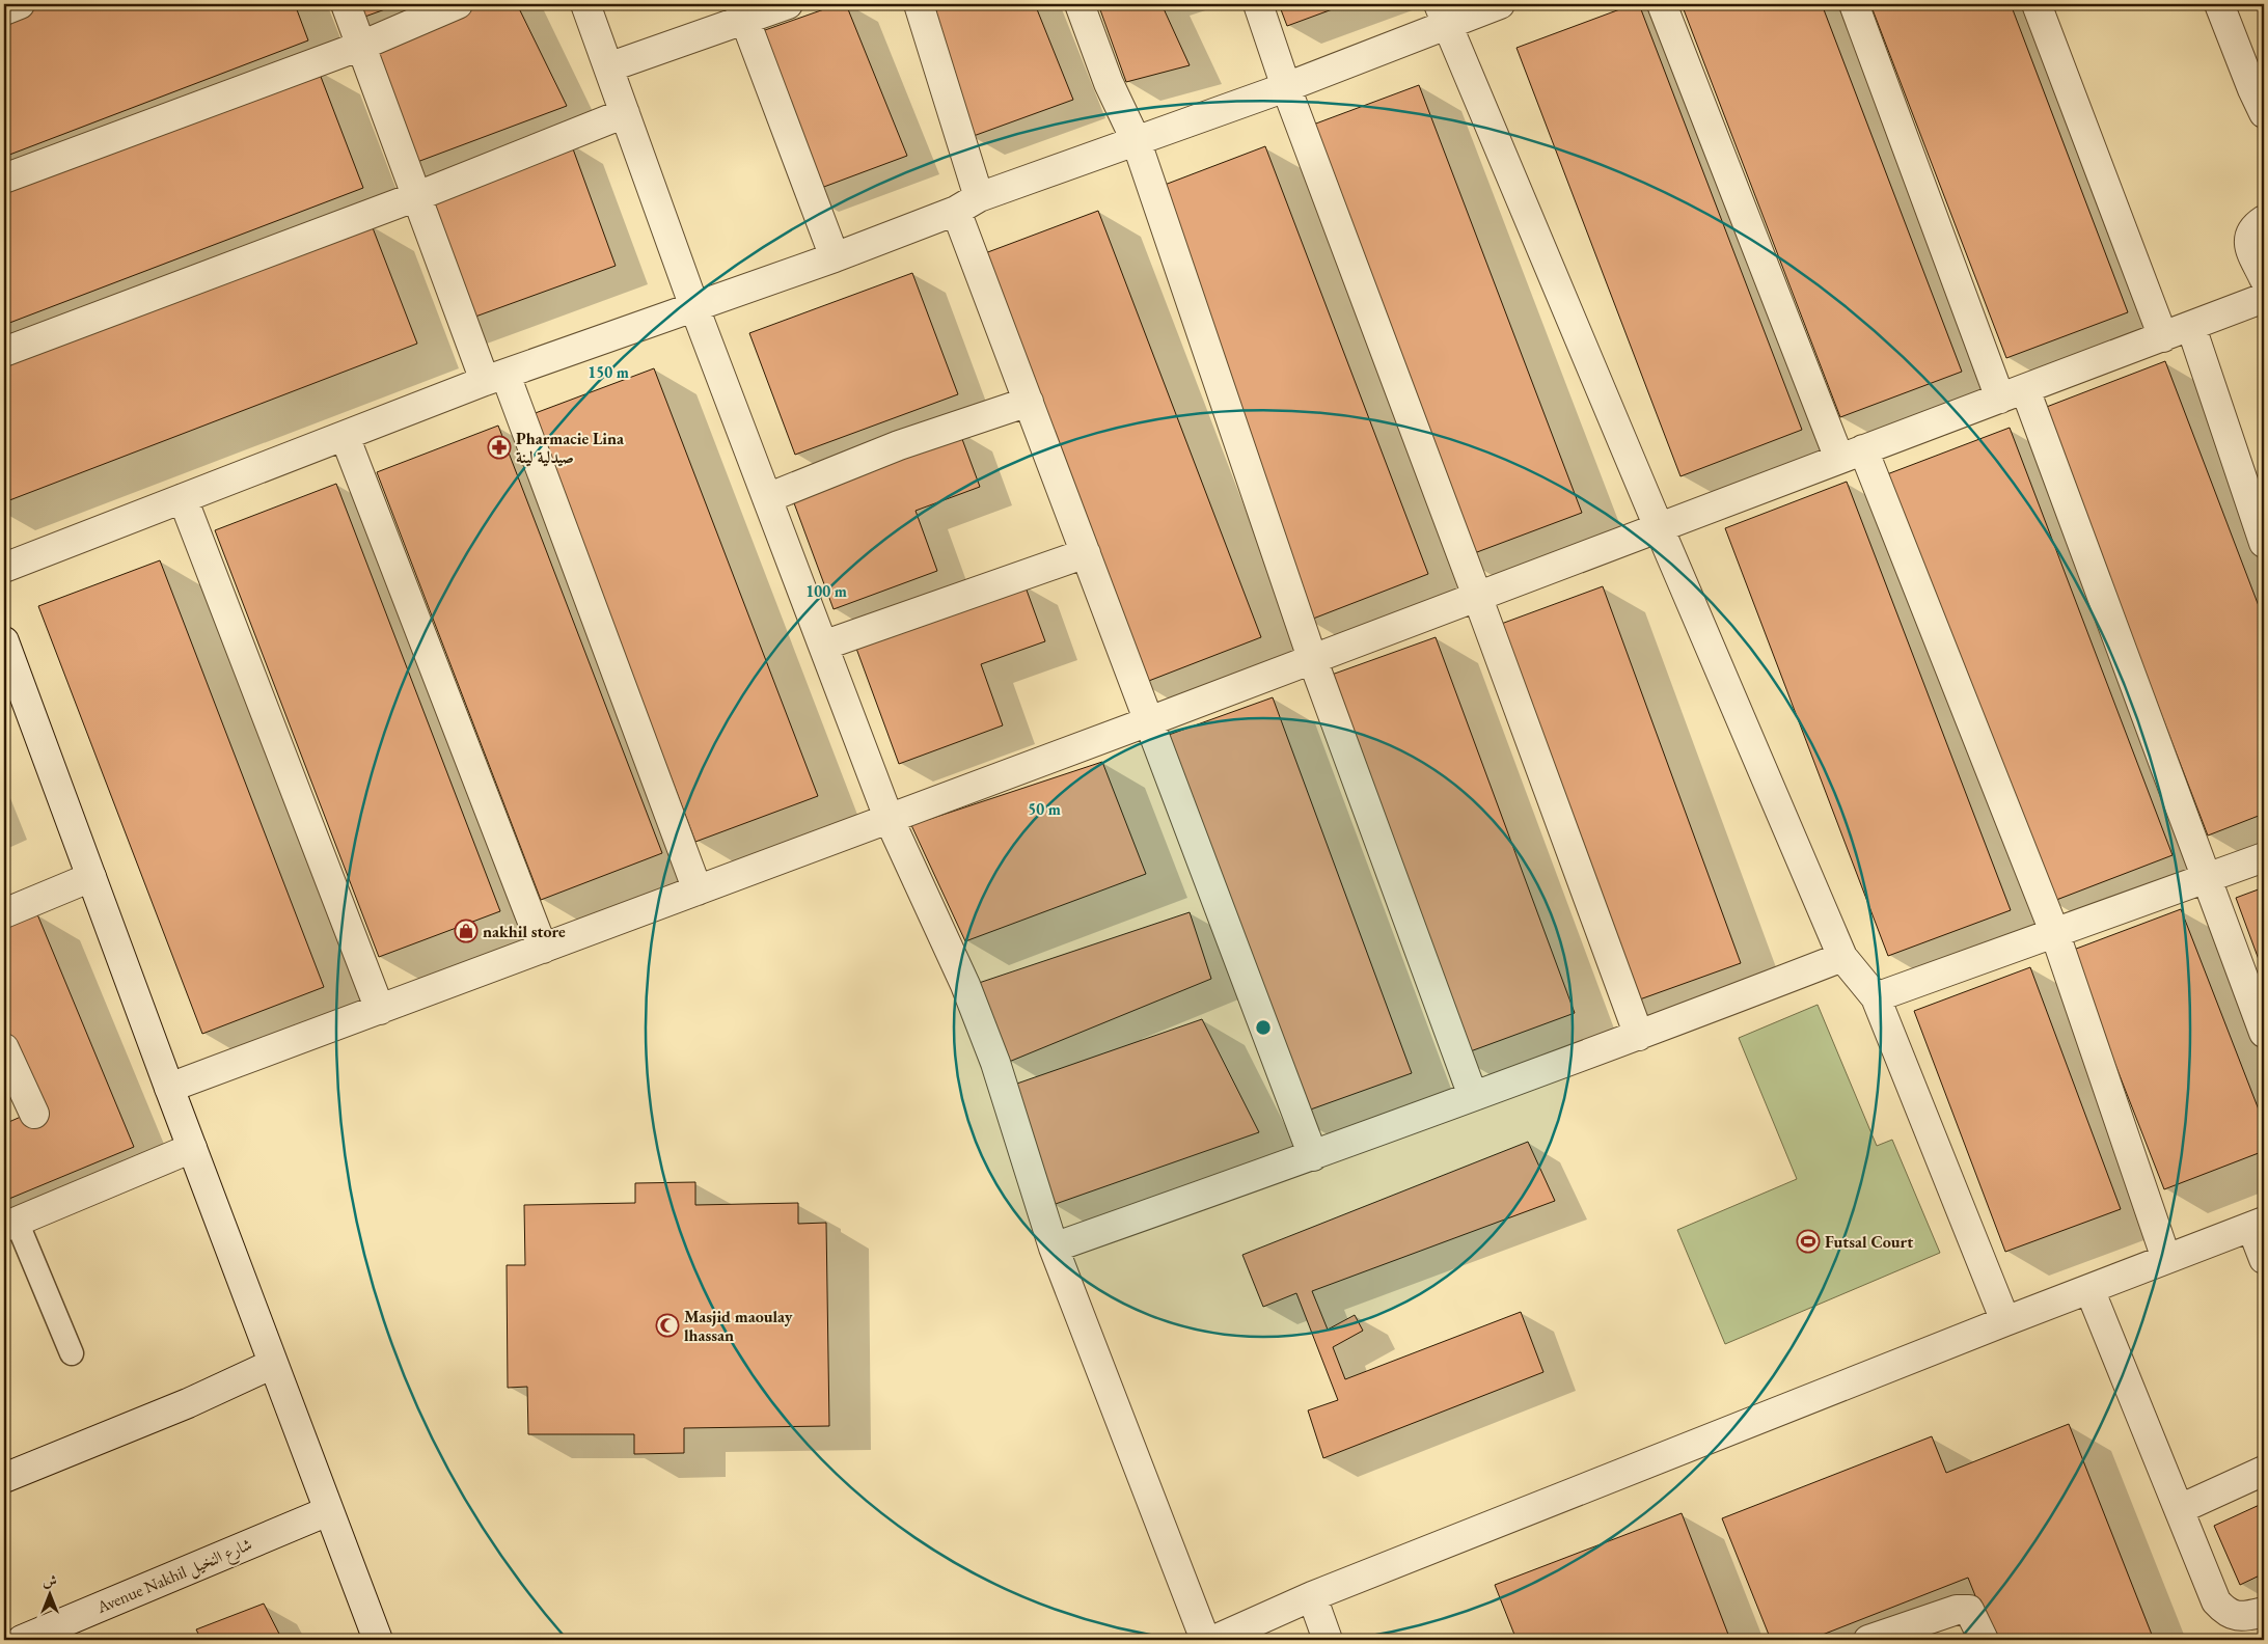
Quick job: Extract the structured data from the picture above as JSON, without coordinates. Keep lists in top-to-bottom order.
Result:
{
  "streets": {
    "street": ["Avenue Nakhil شارع النخيل"]
  },
  "places": {
    "pharmacy": ["Pharmacie Lina صيدلية لينة"],
    "shop": ["nakhil store"],
    "sports": ["Futsal Court"],
    "mosque": ["Masjid maoulay lhassan"]
  },
  "north": "top",
  "rings": ["150 m", "100 m", "50 m"]
}
